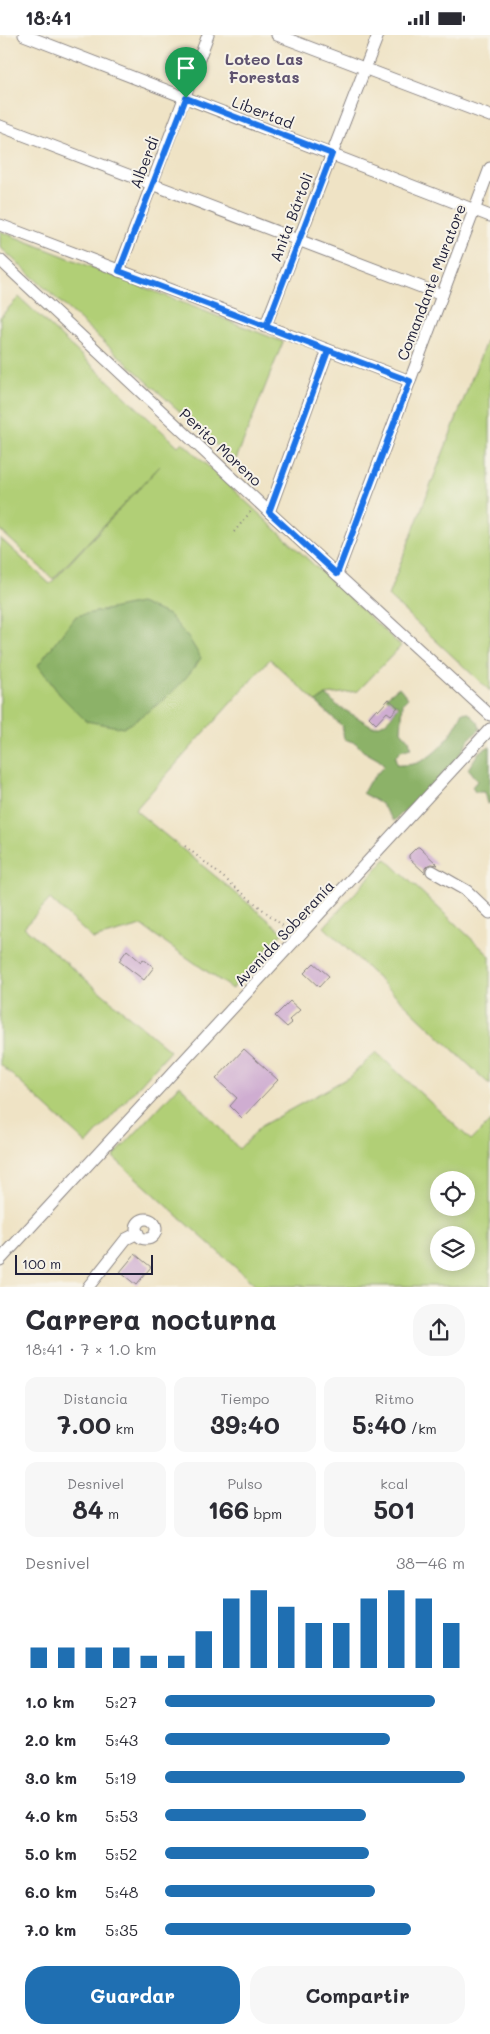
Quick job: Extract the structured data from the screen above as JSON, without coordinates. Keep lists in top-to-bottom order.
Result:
{
  "streets": {
    "street": [
      "Libertad",
      "Alberdi",
      "Anita Bártoli",
      "Comandante Muratore",
      "Perito Moreno",
      "Avenida Soberanía"
    ]
  },
  "crossings": [
    ["Libertad", "Alberdi"],
    ["Libertad", "Anita Bártoli"],
    ["Libertad", "Comandante Muratore"],
    ["Comandante Muratore", "Perito Moreno"]
  ],
  "districts": ["Loteo Las Forestas"],
  "scale_bar": "100 m",
  "page": {
    "status": "18:41",
    "scale": "100 m",
    "heading": ["Carrera nocturna", "18:41 · 7 × 1.0 km"],
    "stats": [
      ["Distancia", "7.00 km"],
      ["Tiempo", "39:40"],
      ["Ritmo", "5:40 /km"],
      ["Desnivel", "84 m"],
      ["Pulso", "166 bpm"],
      ["kcal", "501"]
    ],
    "chart": ["Desnivel", "38–46 m"],
    "list": [
      {
        "name": "1.0 km",
        "note": "5:27"
      },
      {
        "name": "2.0 km",
        "note": "5:43"
      },
      {
        "name": "3.0 km",
        "note": "5:19"
      },
      {
        "name": "4.0 km",
        "note": "5:53"
      },
      {
        "name": "5.0 km",
        "note": "5:52"
      },
      {
        "name": "6.0 km",
        "note": "5:48"
      },
      {
        "name": "7.0 km",
        "note": "5:35"
      }
    ],
    "buttons": ["Guardar", "Compartir"]
  }
}
